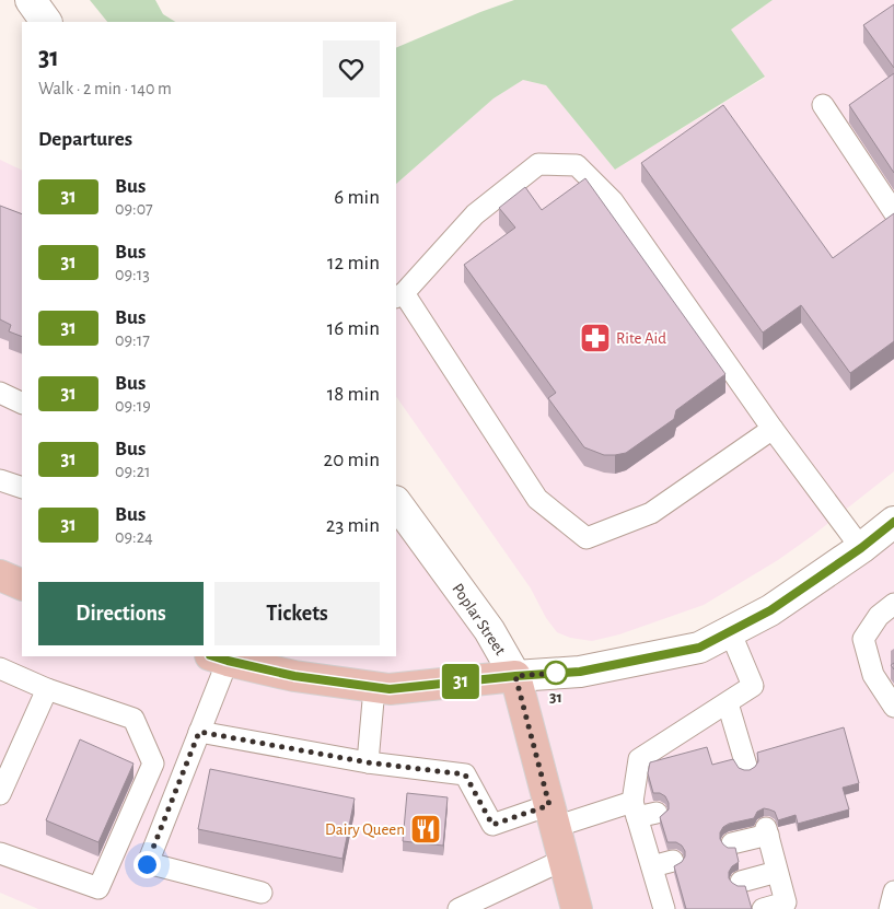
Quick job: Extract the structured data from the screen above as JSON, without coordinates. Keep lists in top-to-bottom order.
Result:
{
  "streets": {
    "main road": ["Poplar Street"]
  },
  "places": {
    "pharmacy": ["Rite Aid"],
    "other": ["31"],
    "restaurant": ["Dairy Queen"]
  },
  "lines": ["bus line 31"],
  "page": {
    "on_map": "31",
    "heading": [
      ["31", "Walk · 2 min · 140 m"],
      "Departures"
    ],
    "list": [
      {
        "mark": "31",
        "name": "Bus",
        "note": "09:07",
        "value": "6 min"
      },
      {
        "mark": "31",
        "name": "Bus",
        "note": "09:13",
        "value": "12 min"
      },
      {
        "mark": "31",
        "name": "Bus",
        "note": "09:17",
        "value": "16 min"
      },
      {
        "mark": "31",
        "name": "Bus",
        "note": "09:19",
        "value": "18 min"
      },
      {
        "mark": "31",
        "name": "Bus",
        "note": "09:21",
        "value": "20 min"
      },
      {
        "mark": "31",
        "name": "Bus",
        "note": "09:24",
        "value": "23 min"
      }
    ],
    "buttons": ["Directions", "Tickets"]
  }
}
